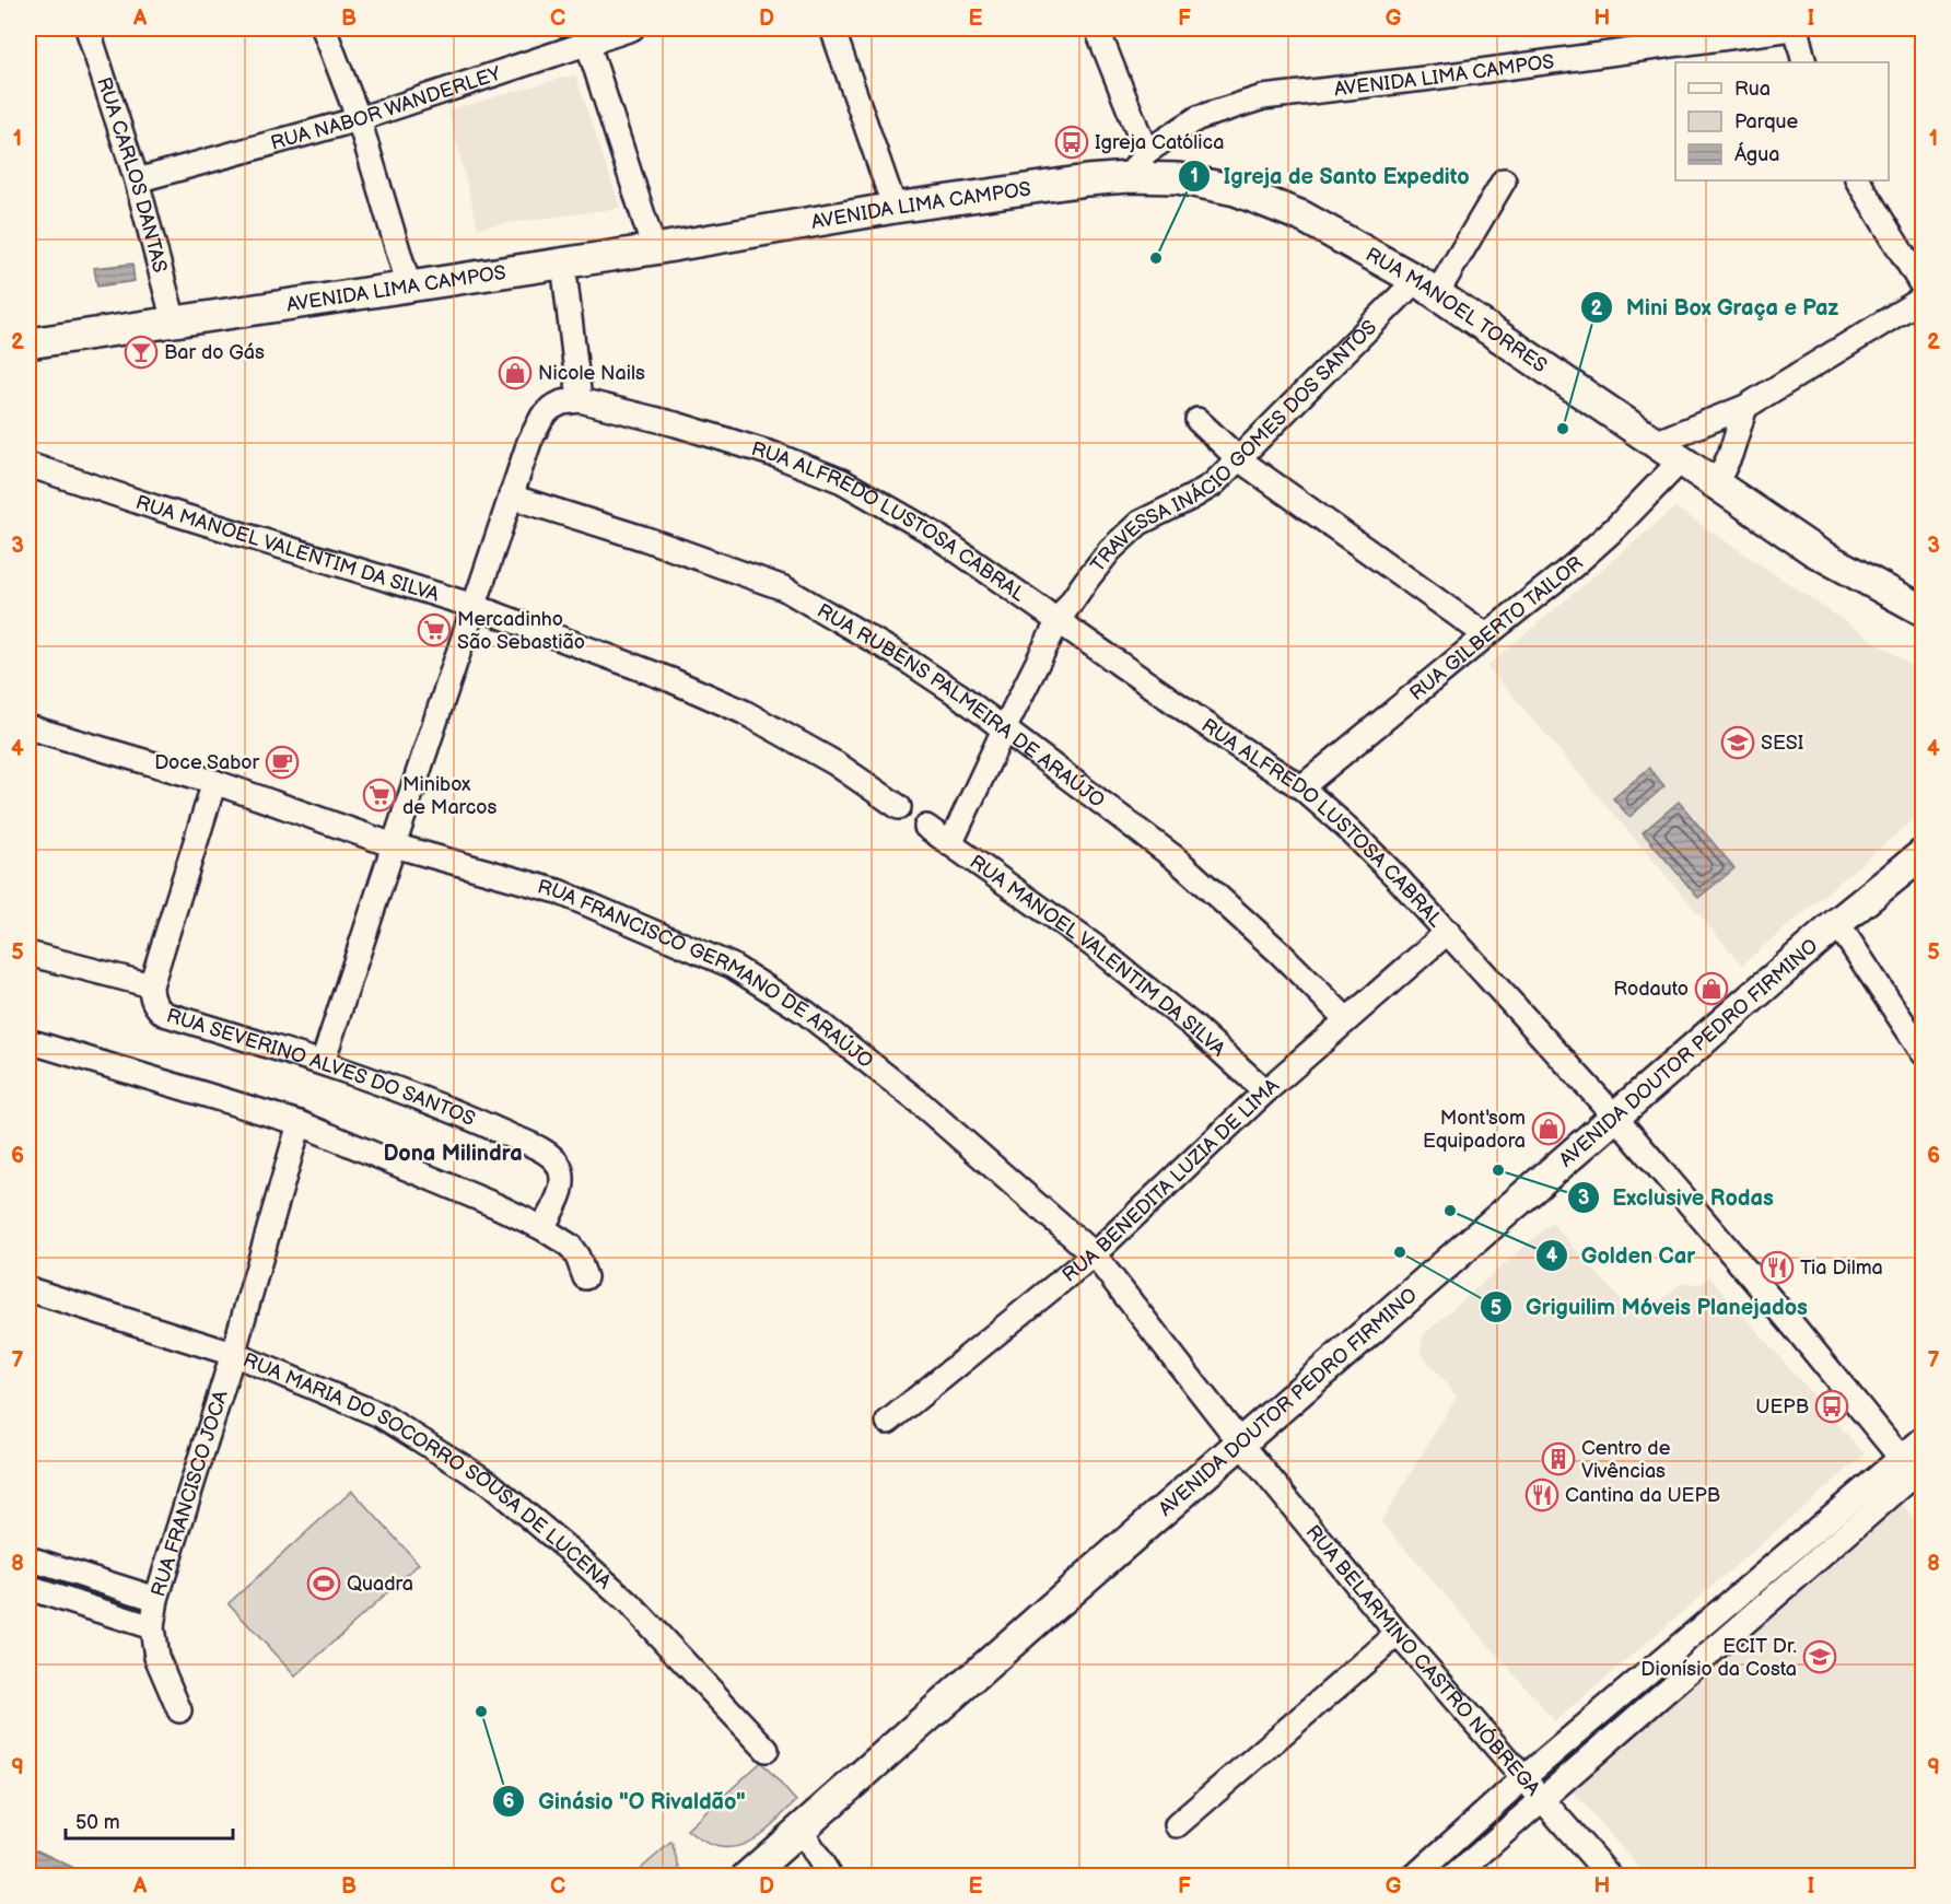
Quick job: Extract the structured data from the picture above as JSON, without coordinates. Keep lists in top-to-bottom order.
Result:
{
  "streets": {
    "main road": ["AVENIDA LIMA CAMPOS", "RUA MANOEL TORRES", "AVENIDA DOUTOR PEDRO FIRMINO"],
    "street": [
      "RUA NABOR WANDERLEY",
      "RUA CARLOS DANTAS",
      "TRAVESSA INÁCIO GOMES DOS SANTOS",
      "RUA ALFREDO LUSTOSA CABRAL",
      "RUA MANOEL VALENTIM DA SILVA",
      "RUA GILBERTO TAILOR",
      "RUA RUBENS PALMEIRA DE ARAÚJO",
      "RUA FRANCISCO GERMANO DE ARAÚJO",
      "RUA SEVERINO ALVES DO SANTOS",
      "RUA BENEDITA LUZIA DE LIMA",
      "RUA MARIA DO SOCORRO SOUSA DE LUCENA",
      "RUA FRANCISCO JOCA",
      "RUA BELARMINO CASTRO NÓBREGA"
    ]
  },
  "crossings": [
    ["AVENIDA LIMA CAMPOS", "RUA CARLOS DANTAS"],
    ["AVENIDA LIMA CAMPOS", "RUA MANOEL TORRES"],
    ["RUA NABOR WANDERLEY", "RUA CARLOS DANTAS"],
    ["RUA MANOEL TORRES", "TRAVESSA INÁCIO GOMES DOS SANTOS"],
    ["RUA MANOEL TORRES", "RUA GILBERTO TAILOR"],
    ["TRAVESSA INÁCIO GOMES DOS SANTOS", "RUA ALFREDO LUSTOSA CABRAL"],
    ["TRAVESSA INÁCIO GOMES DOS SANTOS", "RUA MANOEL VALENTIM DA SILVA"],
    ["TRAVESSA INÁCIO GOMES DOS SANTOS", "RUA RUBENS PALMEIRA DE ARAÚJO"],
    ["RUA ALFREDO LUSTOSA CABRAL", "RUA GILBERTO TAILOR"],
    ["RUA ALFREDO LUSTOSA CABRAL", "RUA RUBENS PALMEIRA DE ARAÚJO"],
    ["RUA ALFREDO LUSTOSA CABRAL", "AVENIDA DOUTOR PEDRO FIRMINO"],
    ["RUA ALFREDO LUSTOSA CABRAL", "RUA BENEDITA LUZIA DE LIMA"],
    ["RUA MANOEL VALENTIM DA SILVA", "RUA BENEDITA LUZIA DE LIMA"],
    ["RUA RUBENS PALMEIRA DE ARAÚJO", "RUA BENEDITA LUZIA DE LIMA"],
    ["RUA FRANCISCO GERMANO DE ARAÚJO", "AVENIDA DOUTOR PEDRO FIRMINO"],
    ["RUA FRANCISCO GERMANO DE ARAÚJO", "RUA BENEDITA LUZIA DE LIMA"],
    ["RUA FRANCISCO GERMANO DE ARAÚJO", "RUA BELARMINO CASTRO NÓBREGA"],
    ["AVENIDA DOUTOR PEDRO FIRMINO", "RUA BELARMINO CASTRO NÓBREGA"],
    ["RUA MARIA DO SOCORRO SOUSA DE LUCENA", "RUA FRANCISCO JOCA"]
  ],
  "districts": ["Dona Milindra"],
  "places": {
    "bus stop": ["Igreja Católica", "UEPB"],
    "other": [
      "Igreja de Santo Expedito",
      "Mini Box Graça e Paz",
      "Exclusive Rodas",
      "Golden Car",
      "Griguilim Móveis Planejados",
      "Ginásio \"O Rivaldão\""
    ],
    "bar": ["Bar do Gás"],
    "shop": ["Nicole Nails", "Rodauto", "Mont'som Equipadora"],
    "supermarket": ["Mercadinho São Sebastião", "Minibox de Marcos"],
    "school or university": ["SESI", "ECIT Dr. Dionísio da Costa"],
    "cafe": ["Doce Sabor"],
    "restaurant": ["Tia Dilma", "Cantina da UEPB"],
    "building": ["Centro de Vivências"],
    "sports": ["Quadra"]
  },
  "legend": ["Rua", "Parque", "Água"],
  "scale_bar": "50 m",
  "grid": {
    "columns": [
      "A",
      "B",
      "C",
      "D",
      "E",
      "F",
      "G",
      "H",
      "I"
    ],
    "rows": [
      "1",
      "2",
      "3",
      "4",
      "5",
      "6",
      "7",
      "8",
      "9"
    ]
  }
}
